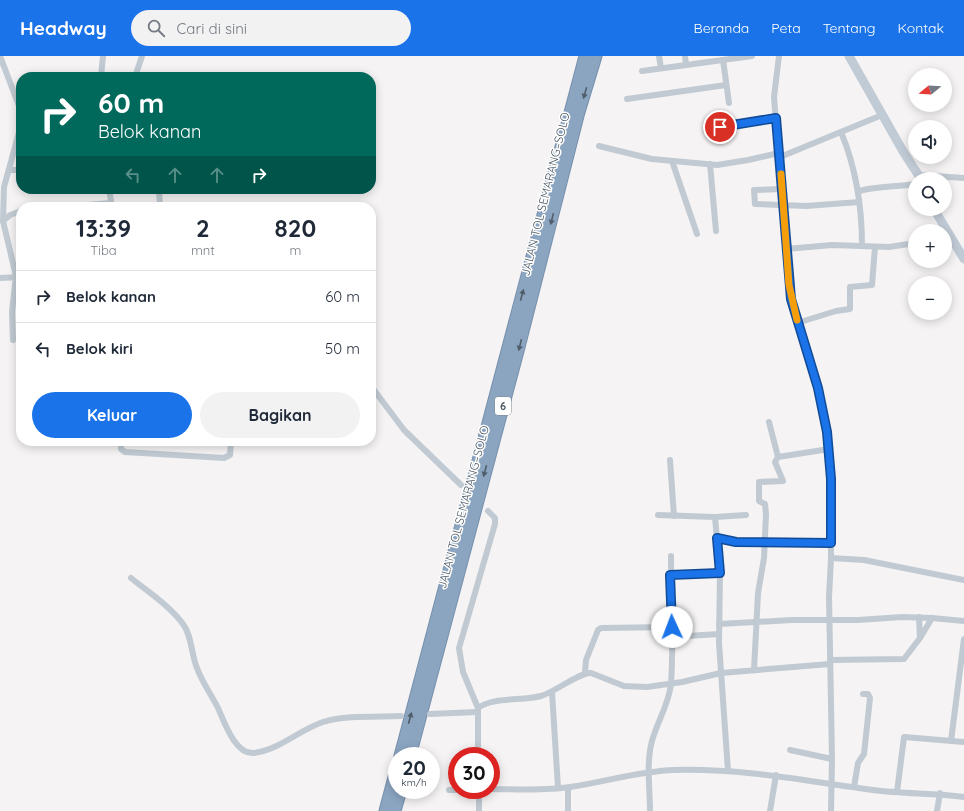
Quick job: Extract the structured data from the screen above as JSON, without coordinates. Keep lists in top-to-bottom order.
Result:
{
  "streets": {
    "highway": ["JALAN TOL SEMARANG–SOLO", "6"]
  },
  "north": "left",
  "page": {
    "header": "Headway",
    "search": "Cari di sini",
    "nav": [
      "Beranda",
      "Peta",
      "Tentang",
      "Kontak"
    ],
    "map_buttons": ["+", "−"],
    "turn": ["60 m", "Belok kanan"],
    "eta": [
      "13:39",
      "Tiba",
      "2",
      "mnt",
      "820",
      "m"
    ],
    "list": [
      {
        "name": "Belok kanan",
        "value": "60 m"
      },
      {
        "name": "Belok kiri",
        "value": "50 m"
      }
    ],
    "buttons": ["Keluar", "Bagikan"],
    "speed": "20 km/h",
    "limit": "30"
  }
}
